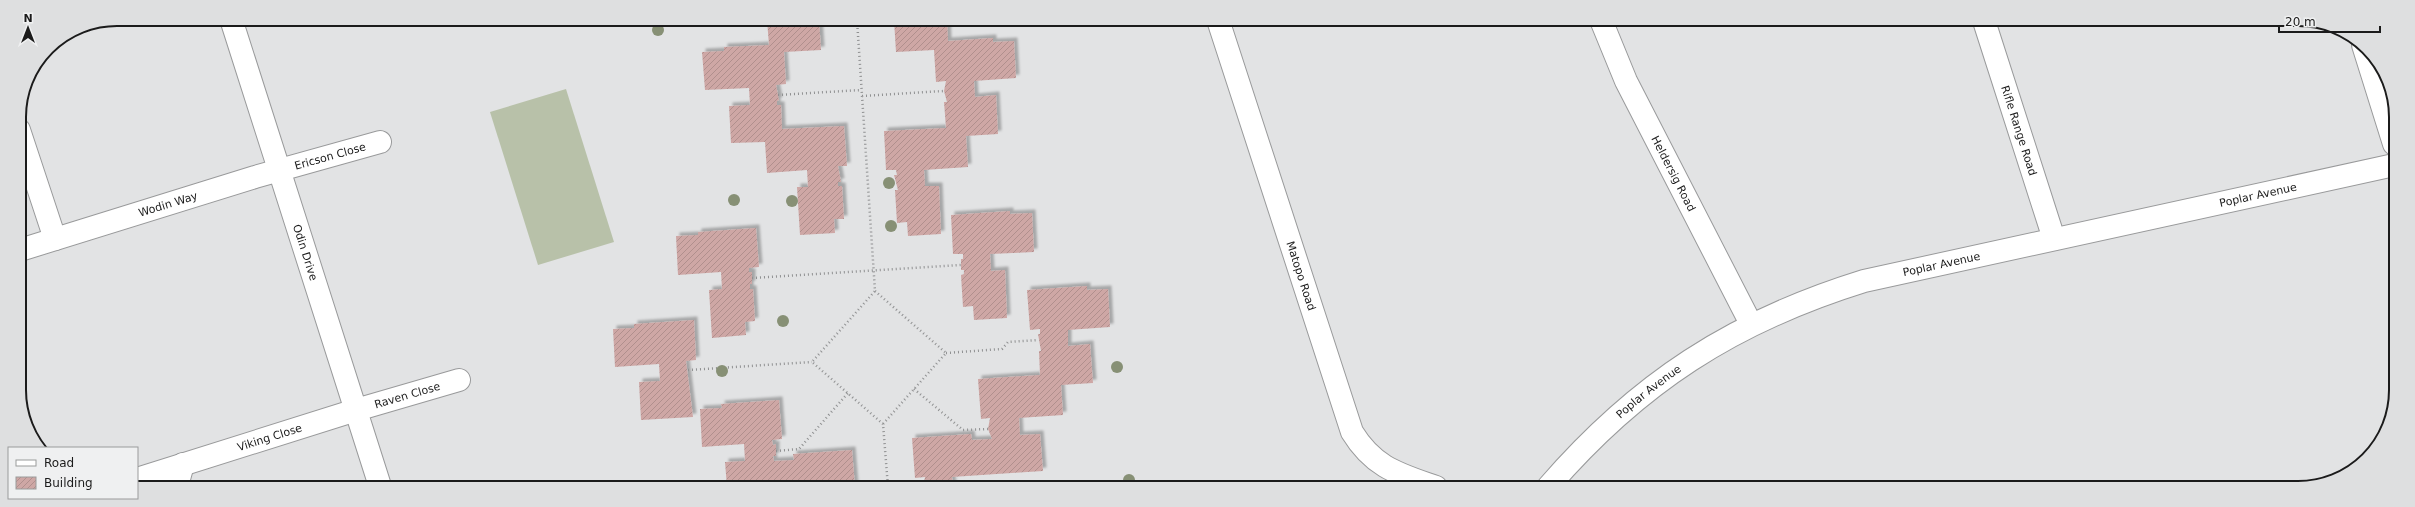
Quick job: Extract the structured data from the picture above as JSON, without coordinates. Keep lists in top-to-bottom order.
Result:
{
  "streets": {
    "street": [
      "Rifle Range Road",
      "Ericson Close",
      "Heldersig Road",
      "Poplar Avenue",
      "Wodin Way",
      "Odin Drive",
      "Matopo Road",
      "Raven Close",
      "Viking Close"
    ]
  },
  "crossings": [
    ["Rifle Range Road", "Poplar Avenue"],
    ["Ericson Close", "Wodin Way"],
    ["Ericson Close", "Odin Drive"],
    ["Heldersig Road", "Poplar Avenue"],
    ["Wodin Way", "Odin Drive"],
    ["Odin Drive", "Raven Close"],
    ["Odin Drive", "Viking Close"],
    ["Raven Close", "Viking Close"]
  ],
  "legend": ["Road", "Building"],
  "scale_bar": "20 m",
  "north": "top"
}
